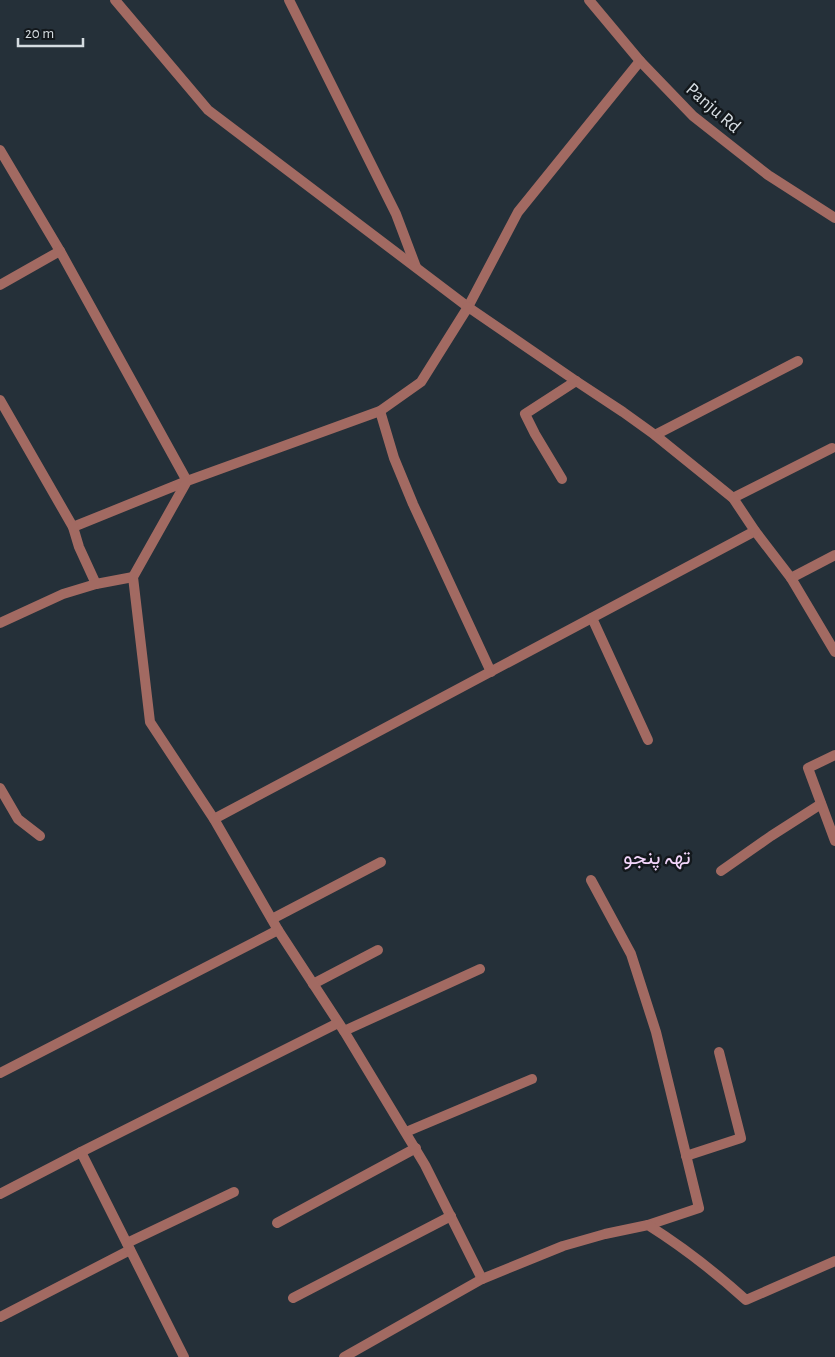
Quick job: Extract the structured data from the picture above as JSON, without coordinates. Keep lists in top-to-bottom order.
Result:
{
  "streets": {
    "street": ["Panju Rd"]
  },
  "districts": ["تھہ پنجو"],
  "scale_bar": "20 m"
}
